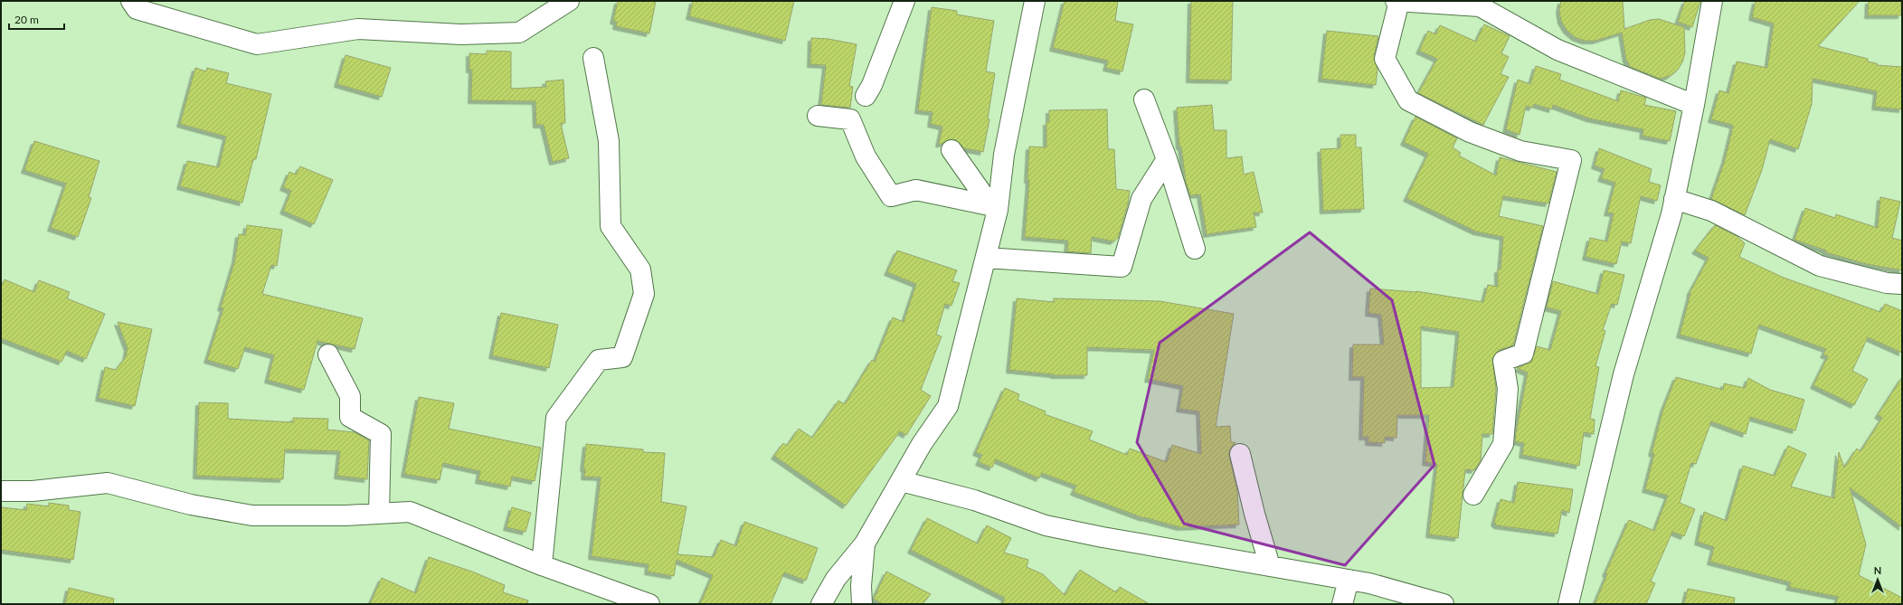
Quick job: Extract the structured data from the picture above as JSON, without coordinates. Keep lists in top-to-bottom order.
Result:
{
  "scale_bar": "20 m",
  "north": "top"
}
